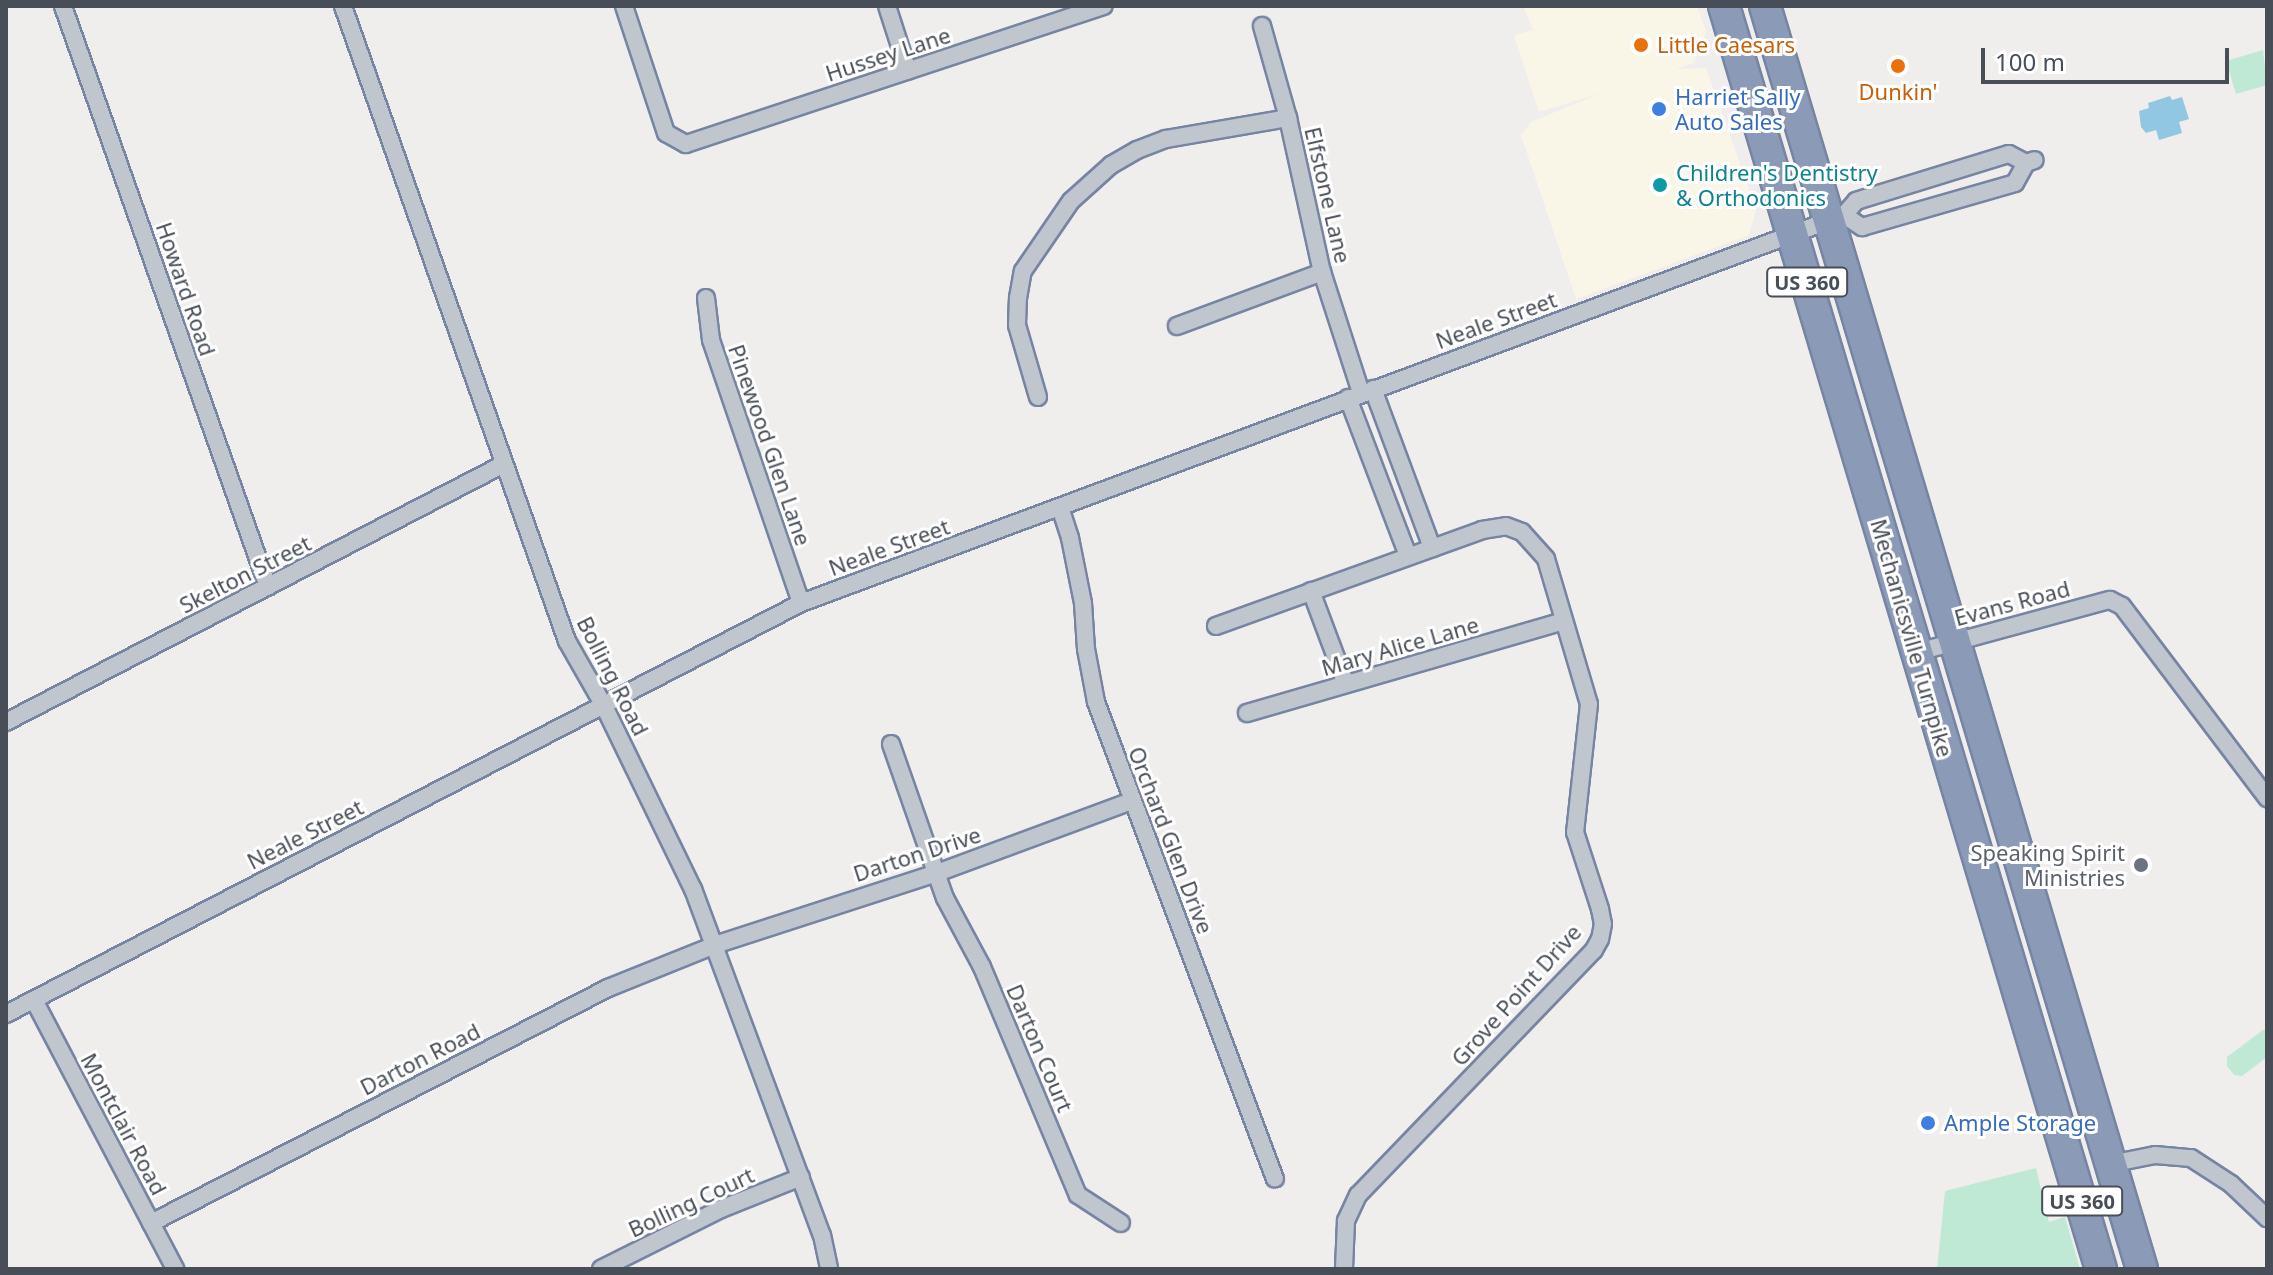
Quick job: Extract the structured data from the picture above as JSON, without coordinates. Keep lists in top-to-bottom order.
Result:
{
  "streets": {
    "highway": ["US 360", "Mechanicsville Turnpike"],
    "street": [
      "Hussey Lane",
      "Elfstone Lane",
      "Howard Road",
      "Neale Street",
      "Pinewood Glen Lane",
      "Skelton Street",
      "Evans Road",
      "Mary Alice Lane",
      "Bolling Road",
      "Orchard Glen Drive",
      "Darton Drive",
      "Grove Point Drive",
      "Darton Court",
      "Darton Road",
      "Montclair Road",
      "Bolling Court"
    ]
  },
  "crossings": [
    ["Elfstone Lane", "Neale Street"],
    ["Howard Road", "Skelton Street"],
    ["Neale Street", "Pinewood Glen Lane"],
    ["Neale Street", "Mechanicsville Turnpike"],
    ["Neale Street", "Bolling Road"],
    ["Neale Street", "Orchard Glen Drive"],
    ["Neale Street", "Montclair Road"],
    ["Skelton Street", "Bolling Road"],
    ["Evans Road", "Mechanicsville Turnpike"],
    ["Mary Alice Lane", "Grove Point Drive"],
    ["Bolling Road", "Darton Drive"],
    ["Bolling Road", "Darton Road"],
    ["Bolling Road", "Bolling Court"],
    ["Orchard Glen Drive", "Darton Drive"],
    ["Darton Drive", "Darton Court"],
    ["Darton Drive", "Darton Road"],
    ["Darton Road", "Montclair Road"]
  ],
  "places": [
    "Little Caesars",
    "Dunkin'",
    "Harriet Sally Auto Sales",
    "Children's Dentistry & Orthodonics",
    "Speaking Spirit Ministries",
    "Ample Storage"
  ],
  "scale_bar": "100 m"
}
